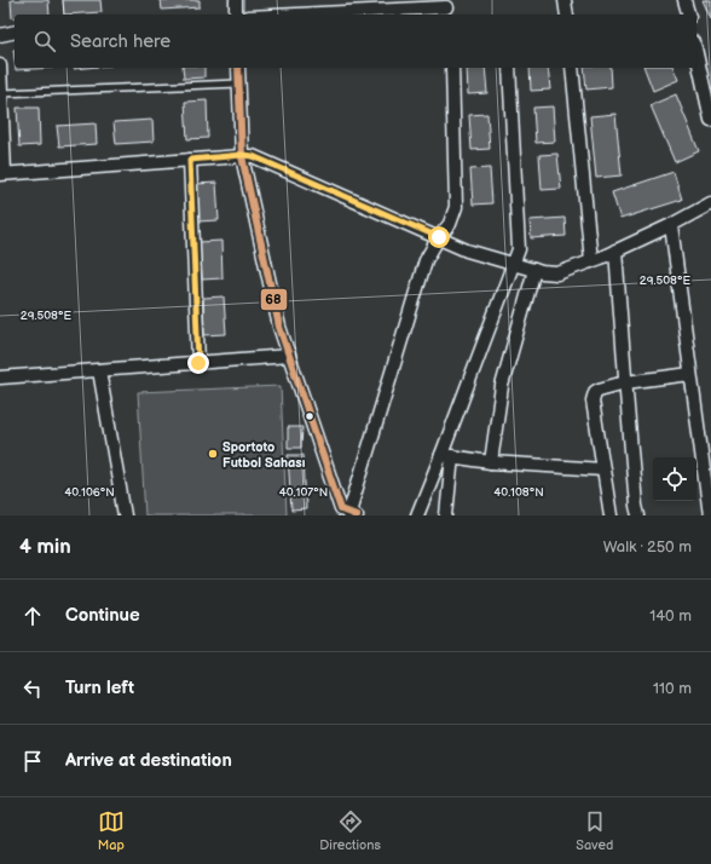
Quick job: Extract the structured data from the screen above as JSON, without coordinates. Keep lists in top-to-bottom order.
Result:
{
  "places": ["Sportoto Futbol Sahası"],
  "lines": ["transit line 68"],
  "page": {
    "search": "Search here",
    "heading": ["4 min", "Walk · 250 m"],
    "list": [
      ["Continue", "140 m"],
      ["Turn left", "110 m"],
      "Arrive at destination"
    ],
    "nav": ["Map", "Directions", "Saved"]
  },
  "coordinates": [
    "29.508°E",
    "40.106°N",
    "40.107°N",
    "40.108°N"
  ]
}
